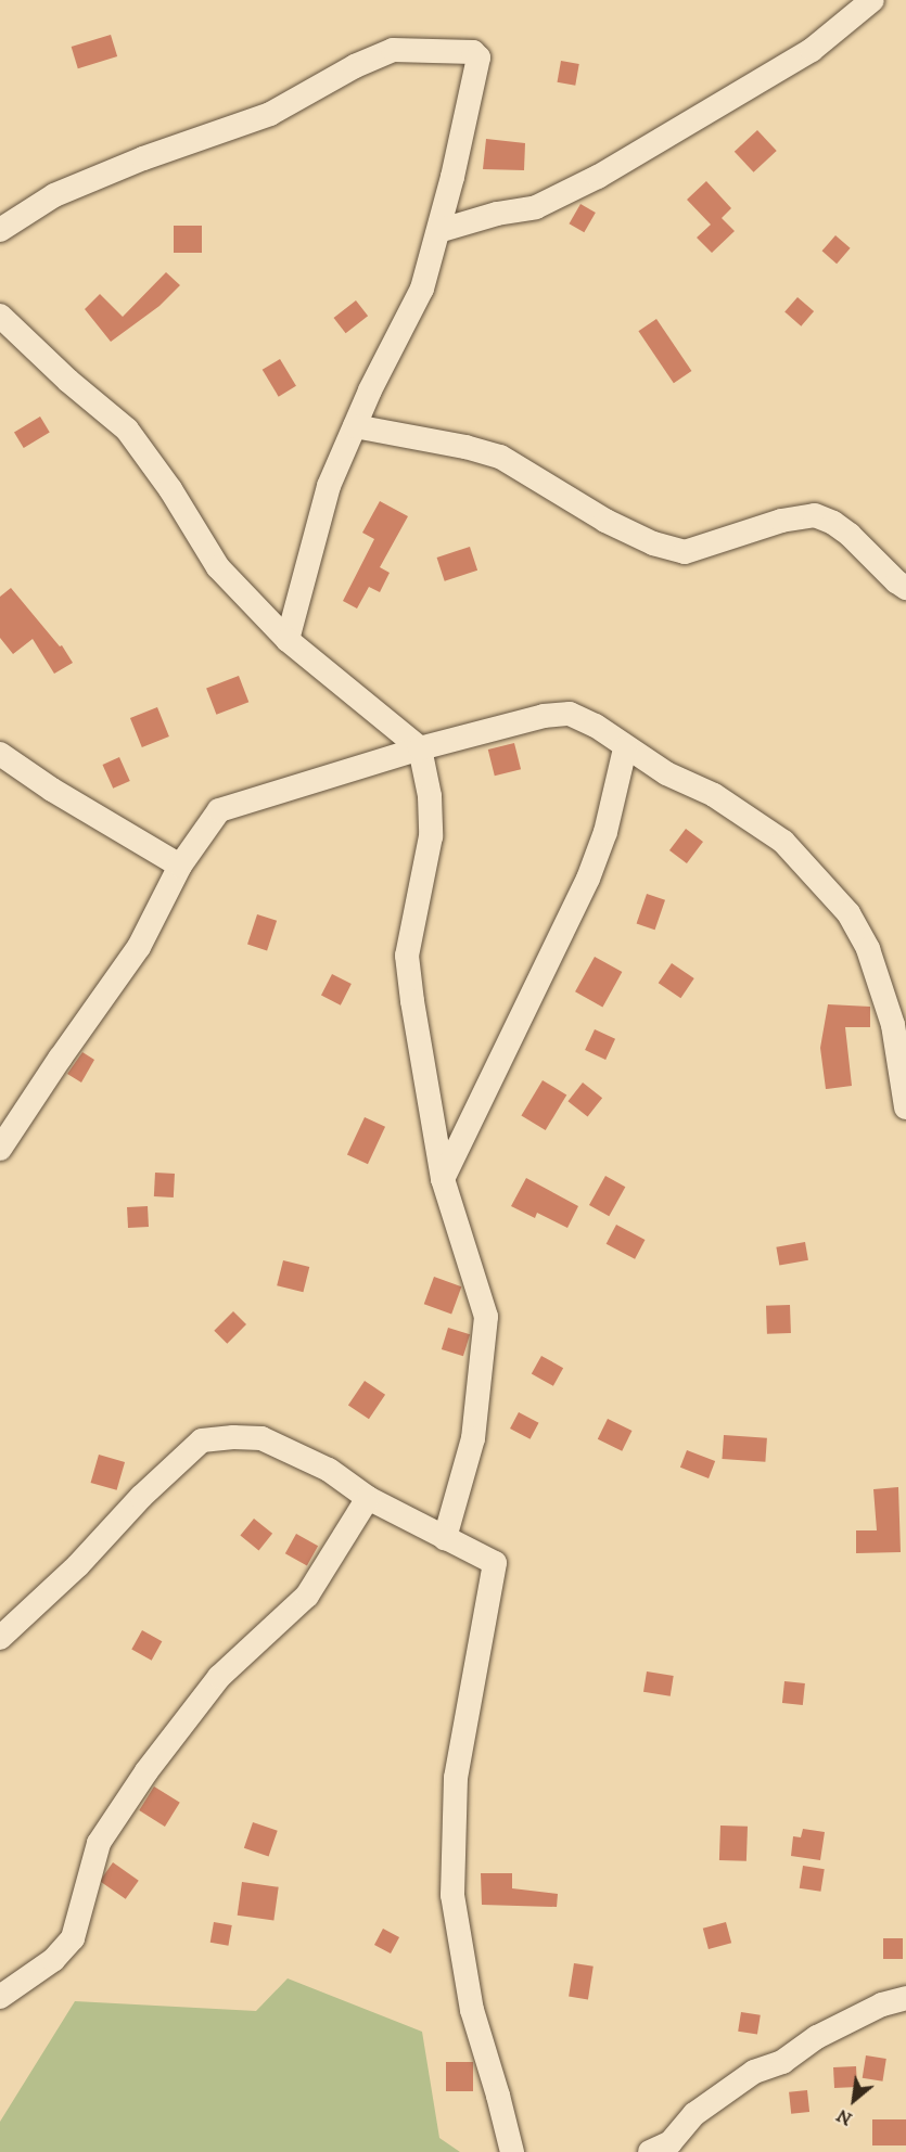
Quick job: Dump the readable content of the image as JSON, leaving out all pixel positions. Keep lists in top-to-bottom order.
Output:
{
  "north": "bottom left"
}
